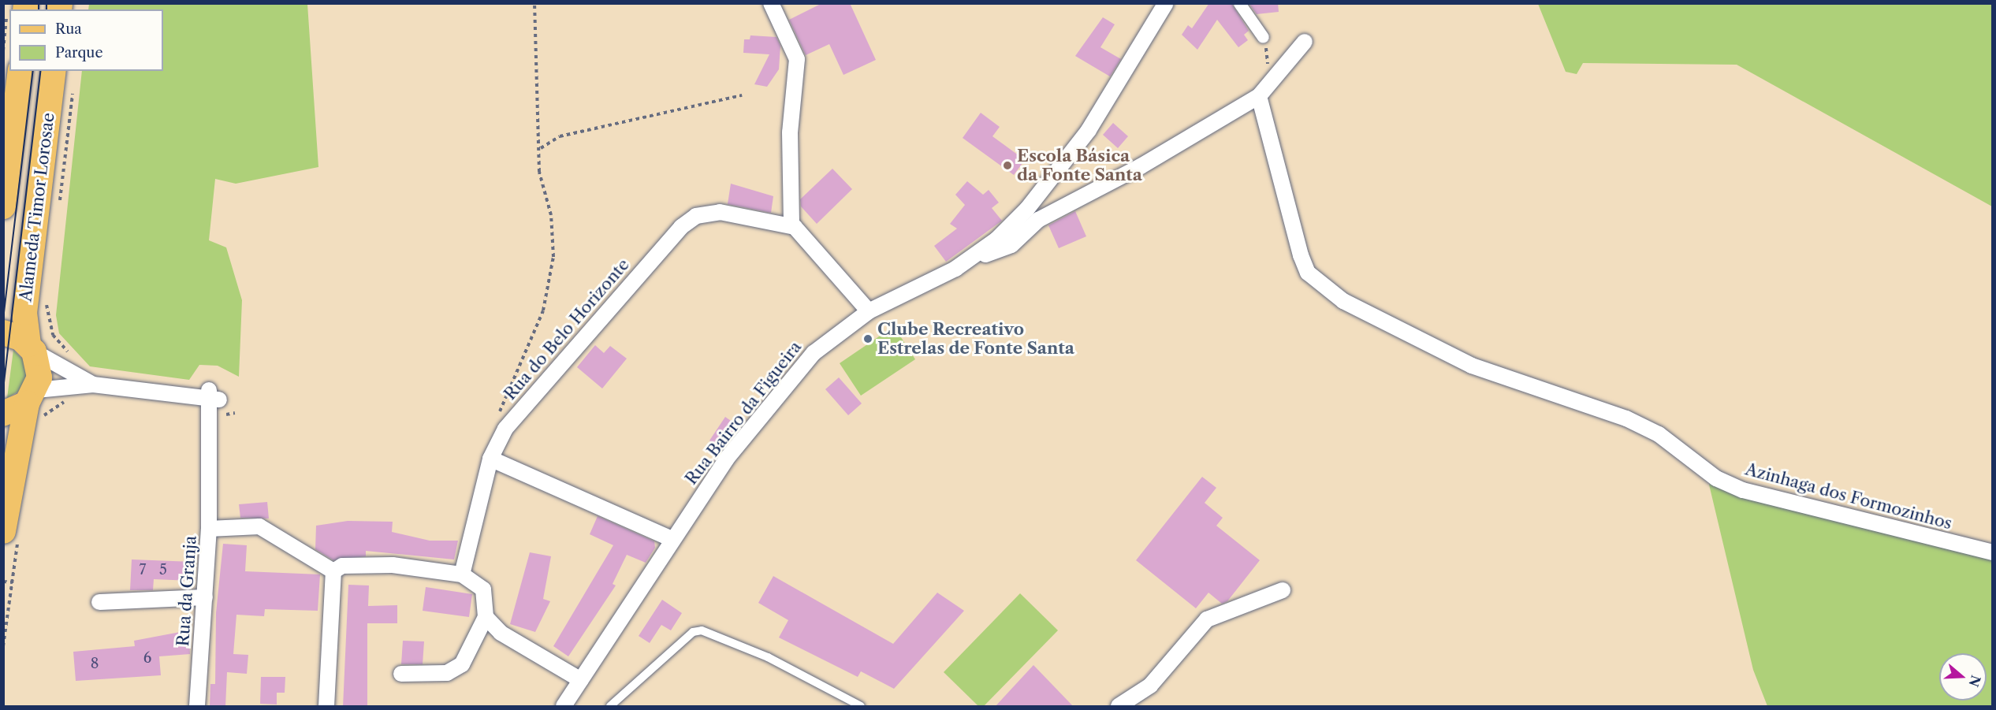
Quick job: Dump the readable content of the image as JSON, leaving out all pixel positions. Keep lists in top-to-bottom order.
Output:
{
  "streets": {
    "main road": ["Alameda Timor Lorosae"],
    "street": [
      "Rua do Belo Horizonte",
      "Rua Bairro da Figueira",
      "Azinhaga dos Formozinhos",
      "Rua da Granja"
    ]
  },
  "places": ["Escola Básica da Fonte Santa", "Clube Recreativo Estrelas de Fonte Santa"],
  "house_numbers": [
    "7",
    "5",
    "6",
    "8"
  ],
  "legend": ["Rua", "Parque"],
  "north": "right"
}
